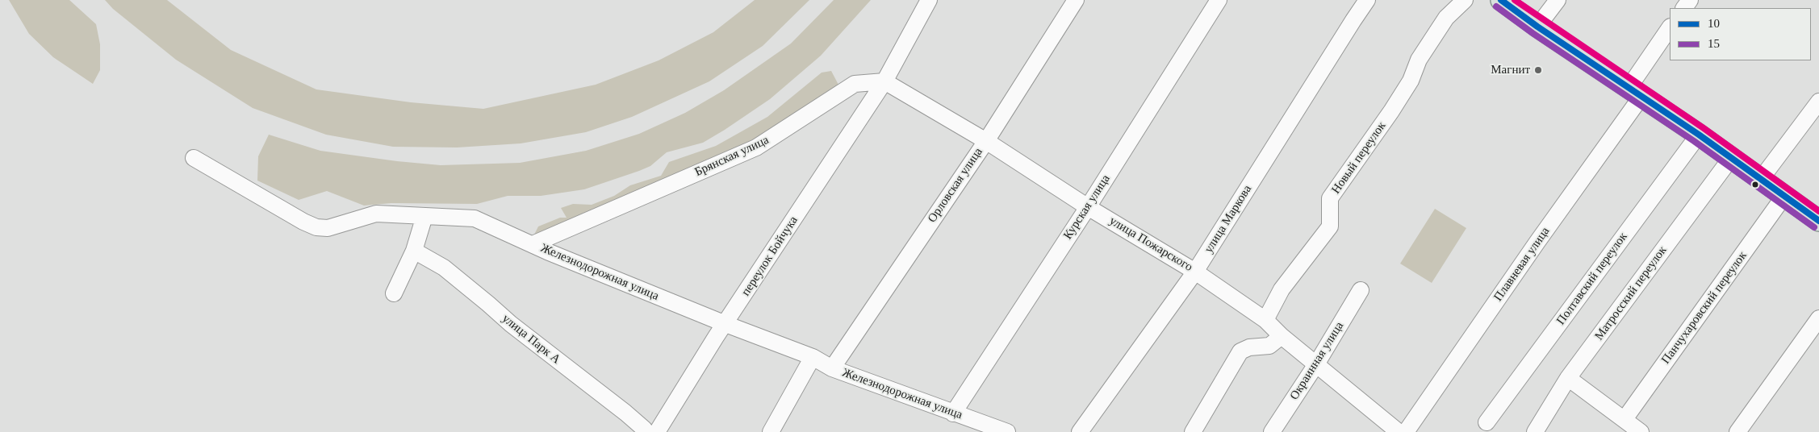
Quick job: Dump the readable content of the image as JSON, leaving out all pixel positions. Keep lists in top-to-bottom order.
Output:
{
  "streets": {
    "street": [
      "Брянская улица",
      "Новый переулок",
      "Орловская улица",
      "Курская улица",
      "улица Маркова",
      "улица Пожарского",
      "переулок Бойчука",
      "Плавневая улица",
      "Железнодорожная улица",
      "Полтавский переулок",
      "Матросский переулок",
      "Панчухаровский переулок",
      "улица Парк А",
      "Окраинная улица"
    ]
  },
  "crossings": [
    ["Брянская улица", "улица Пожарского"],
    ["Брянская улица", "переулок Бойчука"],
    ["Брянская улица", "Железнодорожная улица"],
    ["Новый переулок", "улица Пожарского"],
    ["Орловская улица", "улица Пожарского"],
    ["Орловская улица", "Железнодорожная улица"],
    ["Курская улица", "улица Пожарского"],
    ["Курская улица", "Железнодорожная улица"],
    ["улица Маркова", "улица Пожарского"],
    ["улица Пожарского", "переулок Бойчука"],
    ["улица Пожарского", "Окраинная улица"],
    ["переулок Бойчука", "Железнодорожная улица"]
  ],
  "places": ["Магнит"],
  "lines": ["transit line 10", "transit line 15"],
  "legend": ["10", "15"]
}
